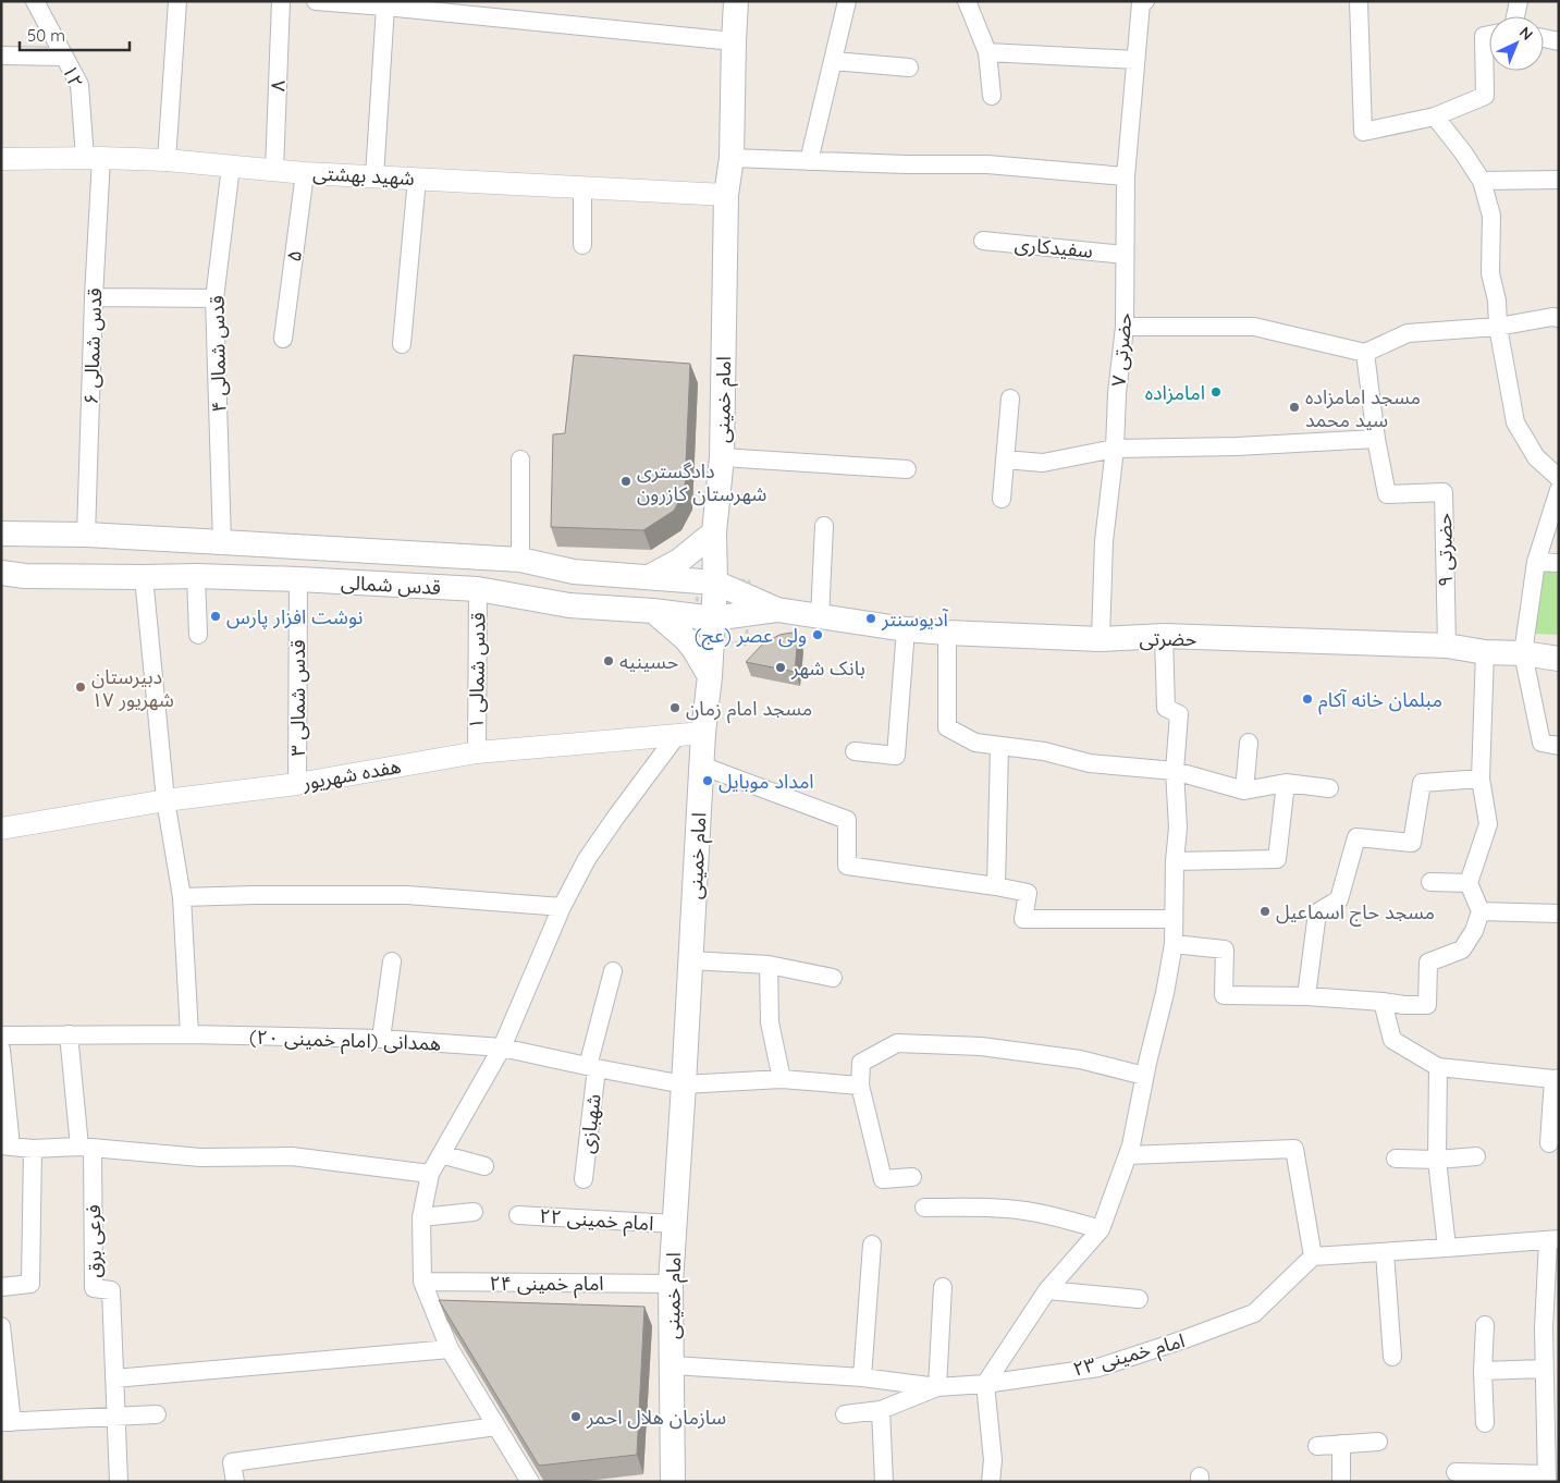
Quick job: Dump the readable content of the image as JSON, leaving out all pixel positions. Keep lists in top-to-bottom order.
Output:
{
  "streets": {
    "main road": ["امام خمینی", "قدس شمالی", "حضرتی"],
    "street": [
      "۱۲",
      "۸",
      "شهید بهشتی",
      "سفیدکاری",
      "۵",
      "قدس شمالی ۶",
      "حضرتی ۷",
      "قدس شمالی ۴",
      "حضرتی ۹",
      "قدس شمالی ۱",
      "۳ قدس شمالی",
      "هفده شهریور",
      "همدانی (امام خمینی ۲۰)",
      "شهبازی",
      "امام خمینی ۲۲",
      "فرعی برق",
      "امام خمینی ۲۴",
      "امام خمینی ۲۳"
    ]
  },
  "crossings": [
    ["۱۲", "شهید بهشتی"],
    ["۱۲", "قدس شمالی ۶"],
    ["۸", "شهید بهشتی"],
    ["شهید بهشتی", "۵"],
    ["شهید بهشتی", "قدس شمالی ۶"],
    ["شهید بهشتی", "قدس شمالی ۴"],
    ["شهید بهشتی", "امام خمینی"],
    ["سفیدکاری", "حضرتی ۷"],
    ["قدس شمالی ۶", "قدس شمالی"],
    ["حضرتی ۷", "حضرتی"],
    ["قدس شمالی ۴", "قدس شمالی"],
    ["امام خمینی", "قدس شمالی"],
    ["امام خمینی", "هفده شهریور"],
    ["امام خمینی", "همدانی (امام خمینی ۲۰)"],
    ["امام خمینی", "امام خمینی ۲۲"],
    ["امام خمینی", "امام خمینی ۲۴"],
    ["امام خمینی", "امام خمینی ۲۳"],
    ["حضرتی ۹", "حضرتی"],
    ["قدس شمالی", "حضرتی"],
    ["قدس شمالی", "قدس شمالی ۱"],
    ["قدس شمالی", "۳ قدس شمالی"],
    ["قدس شمالی ۱", "هفده شهریور"],
    ["۳ قدس شمالی", "هفده شهریور"],
    ["همدانی (امام خمینی ۲۰)", "شهبازی"]
  ],
  "places": [
    "امامزاده",
    "مسجد امامزاده سید محمد",
    "دادگستری شهرستان کازرون",
    "نوشت افزار پارس",
    "آدیوسنتر",
    "ولی عصر (عج)",
    "حسینیه",
    "بانک شهر",
    "دبیرستان ۱۷ شهریور",
    "مبلمان خانه آکام",
    "مسجد امام زمان",
    "امداد موبایل",
    "مسجد حاج اسماعیل",
    "سازمان هلال احمر"
  ],
  "scale_bar": "50 m",
  "north": "top right"
}
